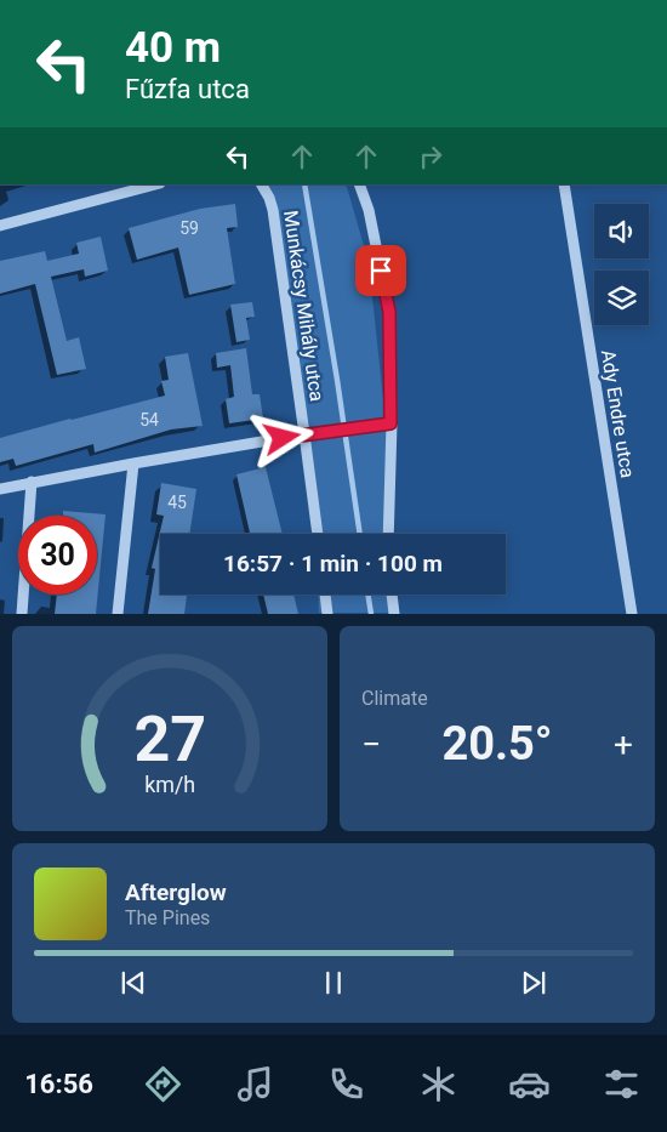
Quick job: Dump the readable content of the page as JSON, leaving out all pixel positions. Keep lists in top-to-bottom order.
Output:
{
  "streets": {
    "street": ["Munkácsy Mihály utca", "Ady Endre utca"]
  },
  "house_numbers": ["59", "54", "45"],
  "page": {
    "turn": ["40 m", "Fűzfa utca"],
    "limit": "30",
    "trip": "16:57 · 1 min · 100 m",
    "tile": "Climate",
    "heat": ["−", "20.5°", "+"],
    "song": ["Afterglow", "The Pines"],
    "tabs": "16:56",
    "gauge": ["27", "km/h"]
  }
}
